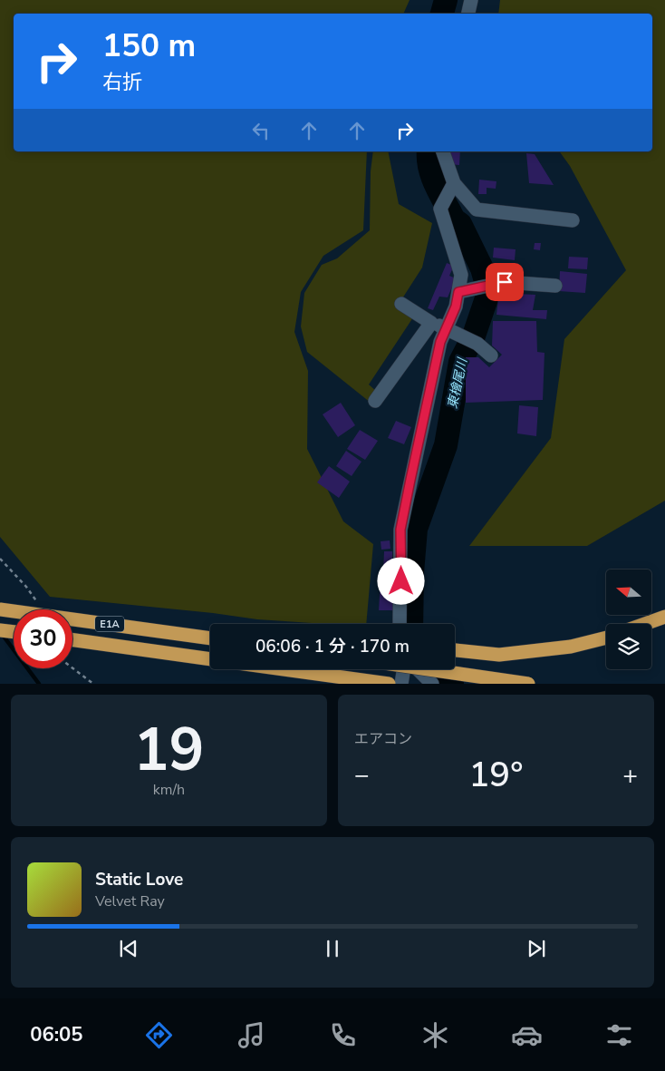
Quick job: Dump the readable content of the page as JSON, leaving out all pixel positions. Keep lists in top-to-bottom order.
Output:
{
  "streets": {
    "highway": ["E1A"]
  },
  "water": ["東檜尾川"],
  "north": "left",
  "page": {
    "turn": ["150 m", "右折"],
    "limit": "30",
    "trip": "06:06 · 1 分 · 170 m",
    "tile": [
      ["19", "km/h"],
      "エアコン"
    ],
    "heat": ["−", "19°", "+"],
    "song": ["Static Love", "Velvet Ray"],
    "tabs": "06:05"
  }
}
